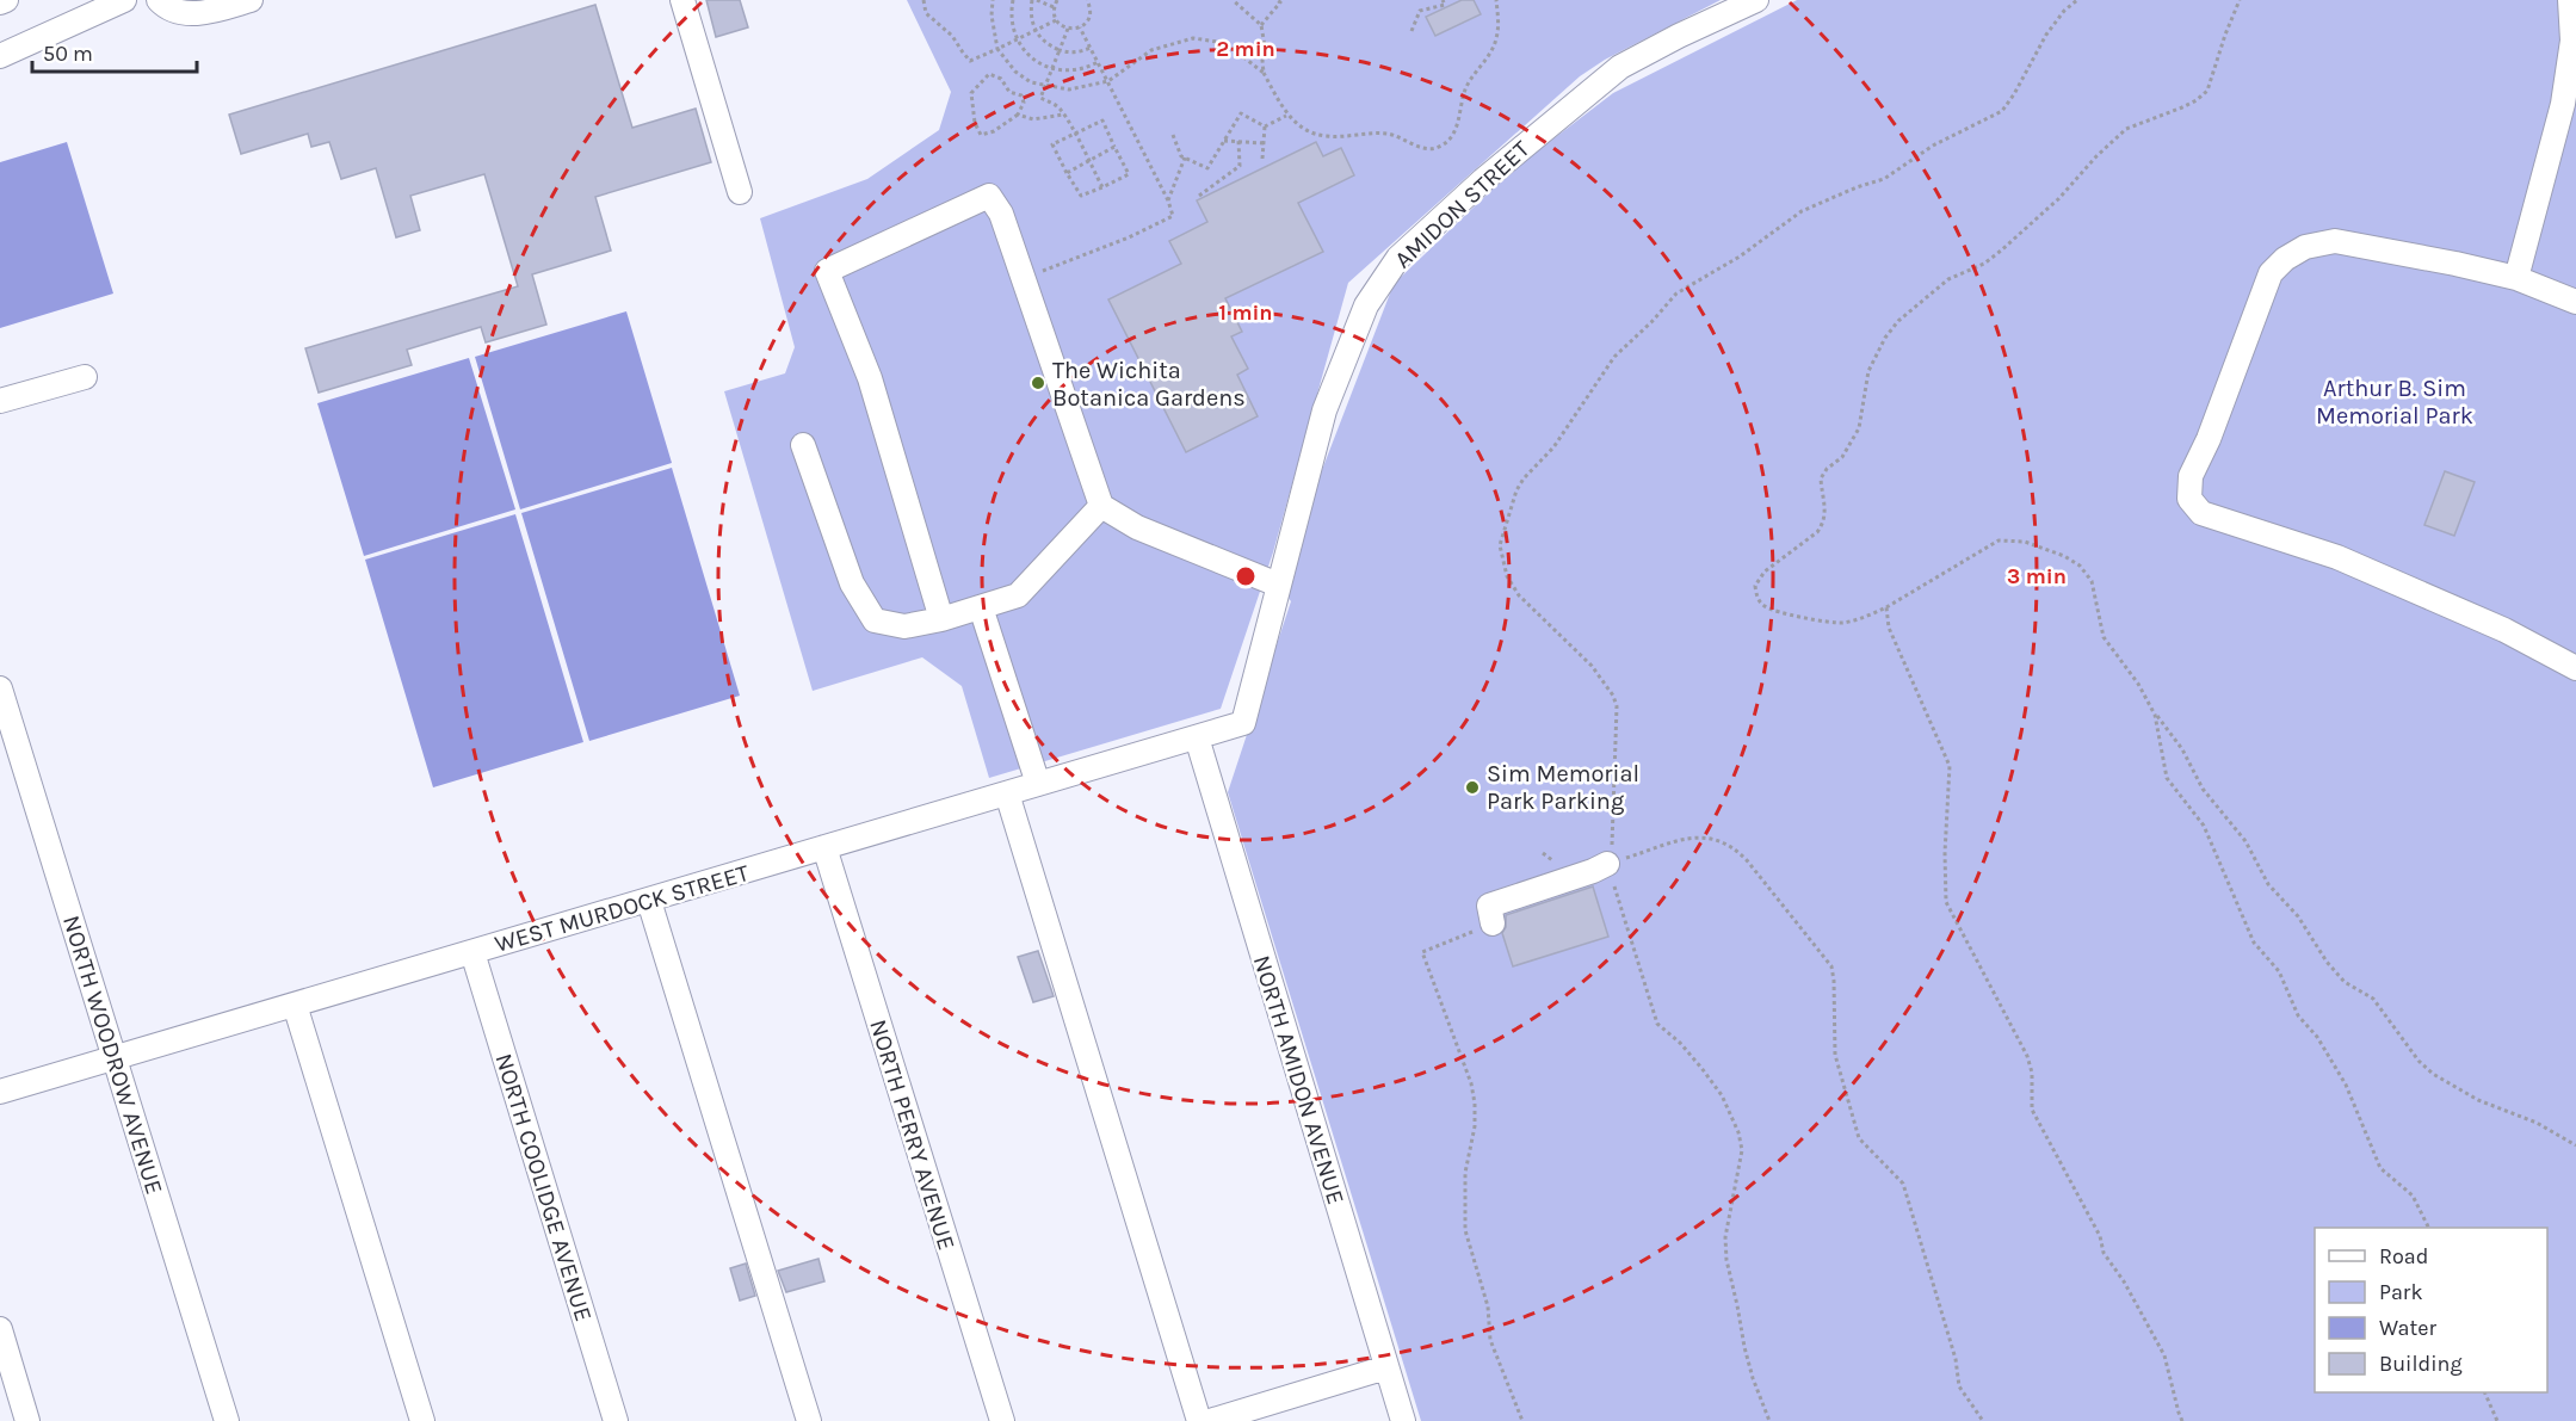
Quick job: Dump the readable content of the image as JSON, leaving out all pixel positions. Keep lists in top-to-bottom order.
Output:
{
  "streets": {
    "street": [
      "AMIDON STREET",
      "WEST MURDOCK STREET",
      "NORTH WOODROW AVENUE",
      "NORTH AMIDON AVENUE",
      "NORTH PERRY AVENUE",
      "NORTH COOLIDGE AVENUE"
    ]
  },
  "crossings": [
    ["AMIDON STREET", "WEST MURDOCK STREET"],
    ["WEST MURDOCK STREET", "NORTH WOODROW AVENUE"],
    ["WEST MURDOCK STREET", "NORTH AMIDON AVENUE"],
    ["WEST MURDOCK STREET", "NORTH PERRY AVENUE"],
    ["WEST MURDOCK STREET", "NORTH COOLIDGE AVENUE"]
  ],
  "parks": ["Arthur B. Sim Memorial Park"],
  "places": ["The Wichita Botanica Gardens", "Sim Memorial Park Parking"],
  "legend": [
    "Road",
    "Park",
    "Water",
    "Building"
  ],
  "scale_bar": "50 m",
  "rings": ["2 min", "1 min", "3 min"]
}
